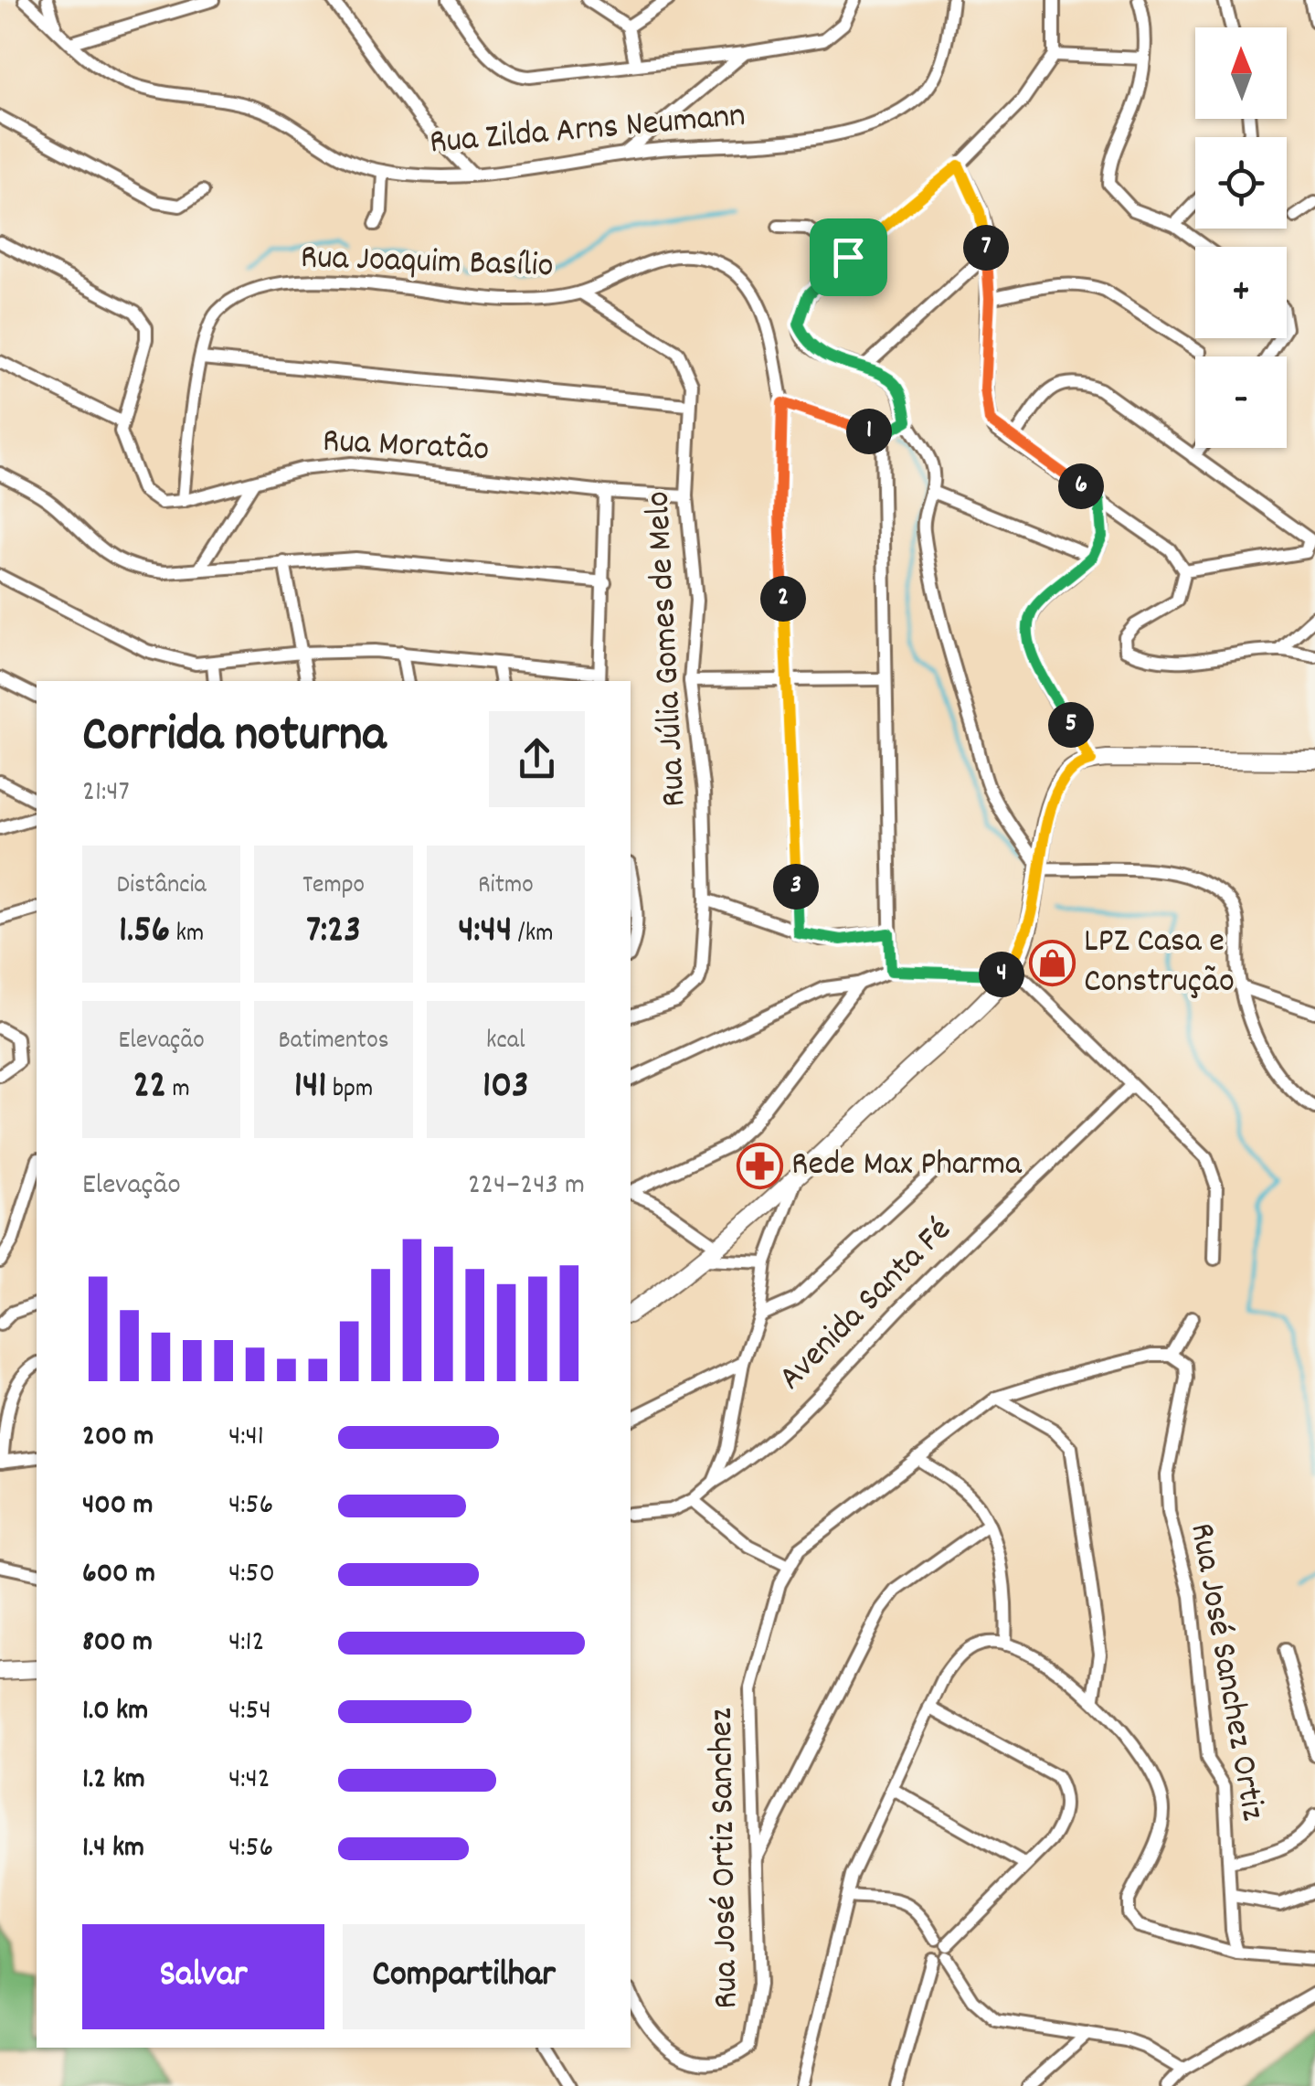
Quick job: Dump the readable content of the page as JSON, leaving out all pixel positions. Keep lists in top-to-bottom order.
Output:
{
  "streets": {
    "street": [
      "Rua Zilda Arns Neumann",
      "Rua Joaquim Basílio",
      "Rua Moratão",
      "Rua Júlia Gomes de Melo",
      "Avenida Santa Fé",
      "Rua José Sanchez Ortiz",
      "Rua José Ortiz Sanchez"
    ]
  },
  "crossings": [
    ["Rua Joaquim Basílio", "Rua Moratão"],
    ["Rua Joaquim Basílio", "Rua Júlia Gomes de Melo"],
    ["Rua Moratão", "Rua Júlia Gomes de Melo"],
    ["Rua José Sanchez Ortiz", "Rua José Ortiz Sanchez"]
  ],
  "places": {
    "shop": ["LPZ Casa e Construção"],
    "pharmacy": ["Rede Max Pharma"]
  },
  "north": "top",
  "page": {
    "map_buttons": ["+", "−"],
    "pins": [
      "7",
      "1",
      "6",
      "2",
      "5",
      "3",
      "4"
    ],
    "heading": ["Corrida noturna", "21:47"],
    "stats": [
      ["Distância", "1.56 km"],
      ["Tempo", "7:23"],
      ["Ritmo", "4:44 /km"],
      ["Elevação", "22 m"],
      ["Batimentos", "141 bpm"],
      ["kcal", "103"]
    ],
    "chart": ["Elevação", "224–243 m"],
    "list": [
      {
        "name": "200 m",
        "note": "4:41"
      },
      {
        "name": "400 m",
        "note": "4:56"
      },
      {
        "name": "600 m",
        "note": "4:50"
      },
      {
        "name": "800 m",
        "note": "4:12"
      },
      {
        "name": "1.0 km",
        "note": "4:54"
      },
      {
        "name": "1.2 km",
        "note": "4:42"
      },
      {
        "name": "1.4 km",
        "note": "4:56"
      }
    ],
    "buttons": ["Salvar", "Compartilhar"]
  }
}
